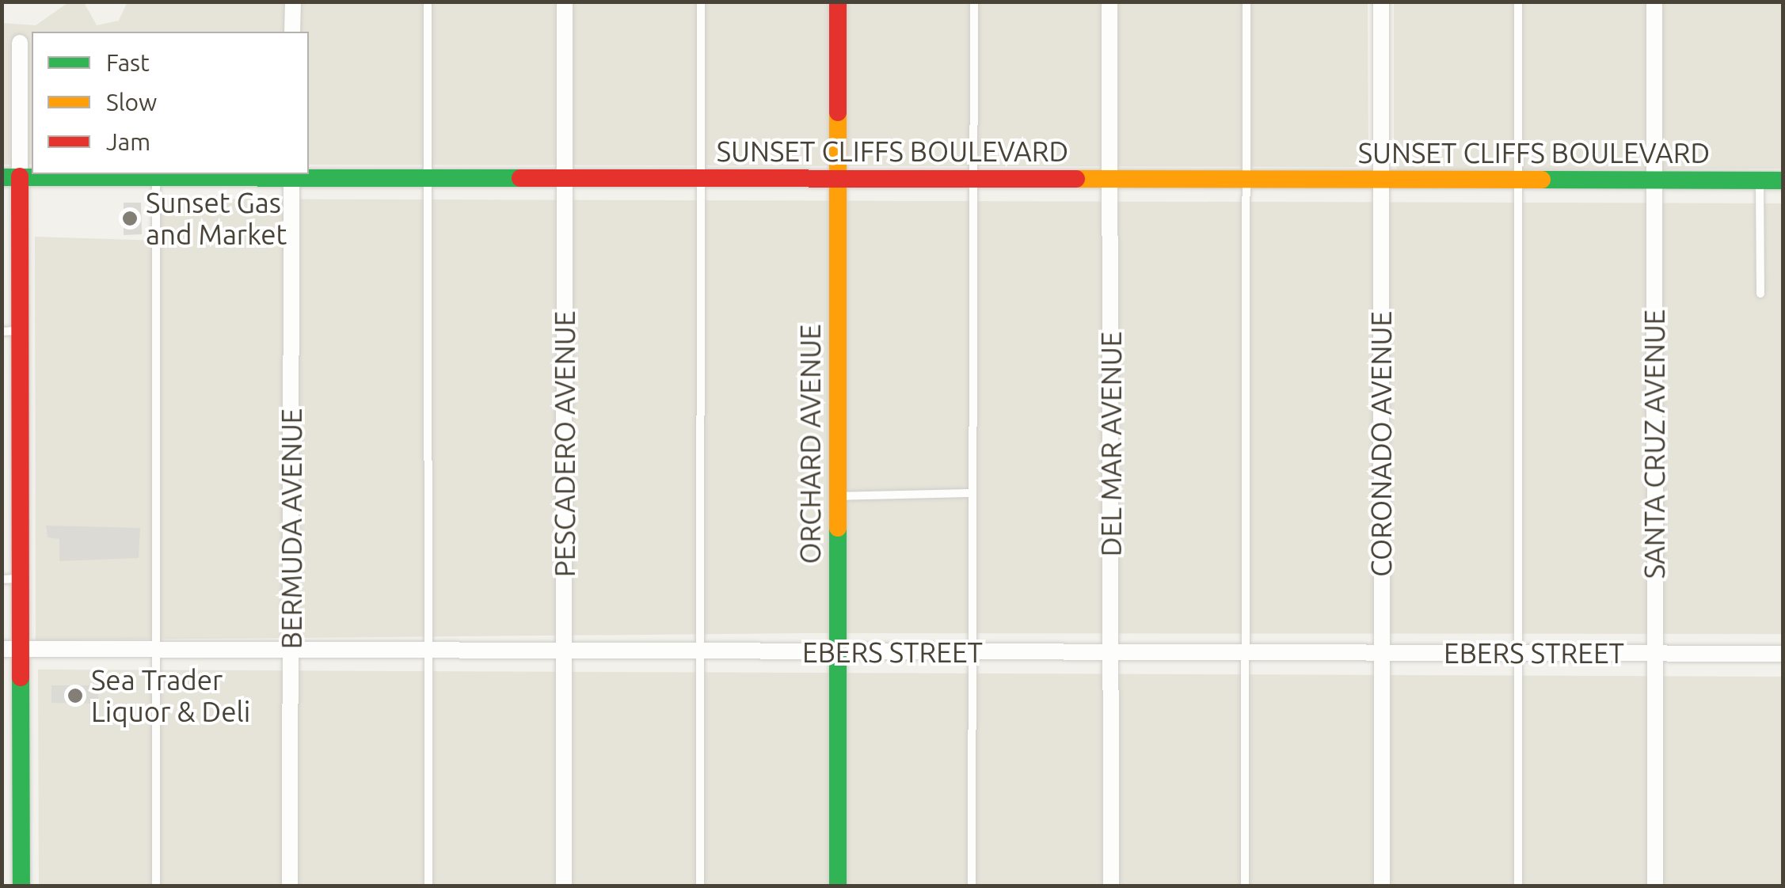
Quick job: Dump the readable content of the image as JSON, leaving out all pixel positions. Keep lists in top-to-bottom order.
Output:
{
  "streets": {
    "main road": ["SUNSET CLIFFS BOULEVARD", "ORCHARD AVENUE"],
    "street": [
      "PESCADERO AVENUE",
      "DEL MAR AVENUE",
      "CORONADO AVENUE",
      "SANTA CRUZ AVENUE",
      "BERMUDA AVENUE",
      "EBERS STREET"
    ]
  },
  "crossings": [
    ["SUNSET CLIFFS BOULEVARD", "PESCADERO AVENUE"],
    ["SUNSET CLIFFS BOULEVARD", "ORCHARD AVENUE"],
    ["SUNSET CLIFFS BOULEVARD", "DEL MAR AVENUE"],
    ["SUNSET CLIFFS BOULEVARD", "CORONADO AVENUE"],
    ["SUNSET CLIFFS BOULEVARD", "SANTA CRUZ AVENUE"],
    ["SUNSET CLIFFS BOULEVARD", "BERMUDA AVENUE"],
    ["PESCADERO AVENUE", "EBERS STREET"],
    ["ORCHARD AVENUE", "EBERS STREET"],
    ["DEL MAR AVENUE", "EBERS STREET"],
    ["CORONADO AVENUE", "EBERS STREET"],
    ["SANTA CRUZ AVENUE", "EBERS STREET"],
    ["BERMUDA AVENUE", "EBERS STREET"]
  ],
  "places": ["Sunset Gas and Market", "Sea Trader Liquor & Deli"],
  "legend": ["Fast", "Slow", "Jam"]
}
